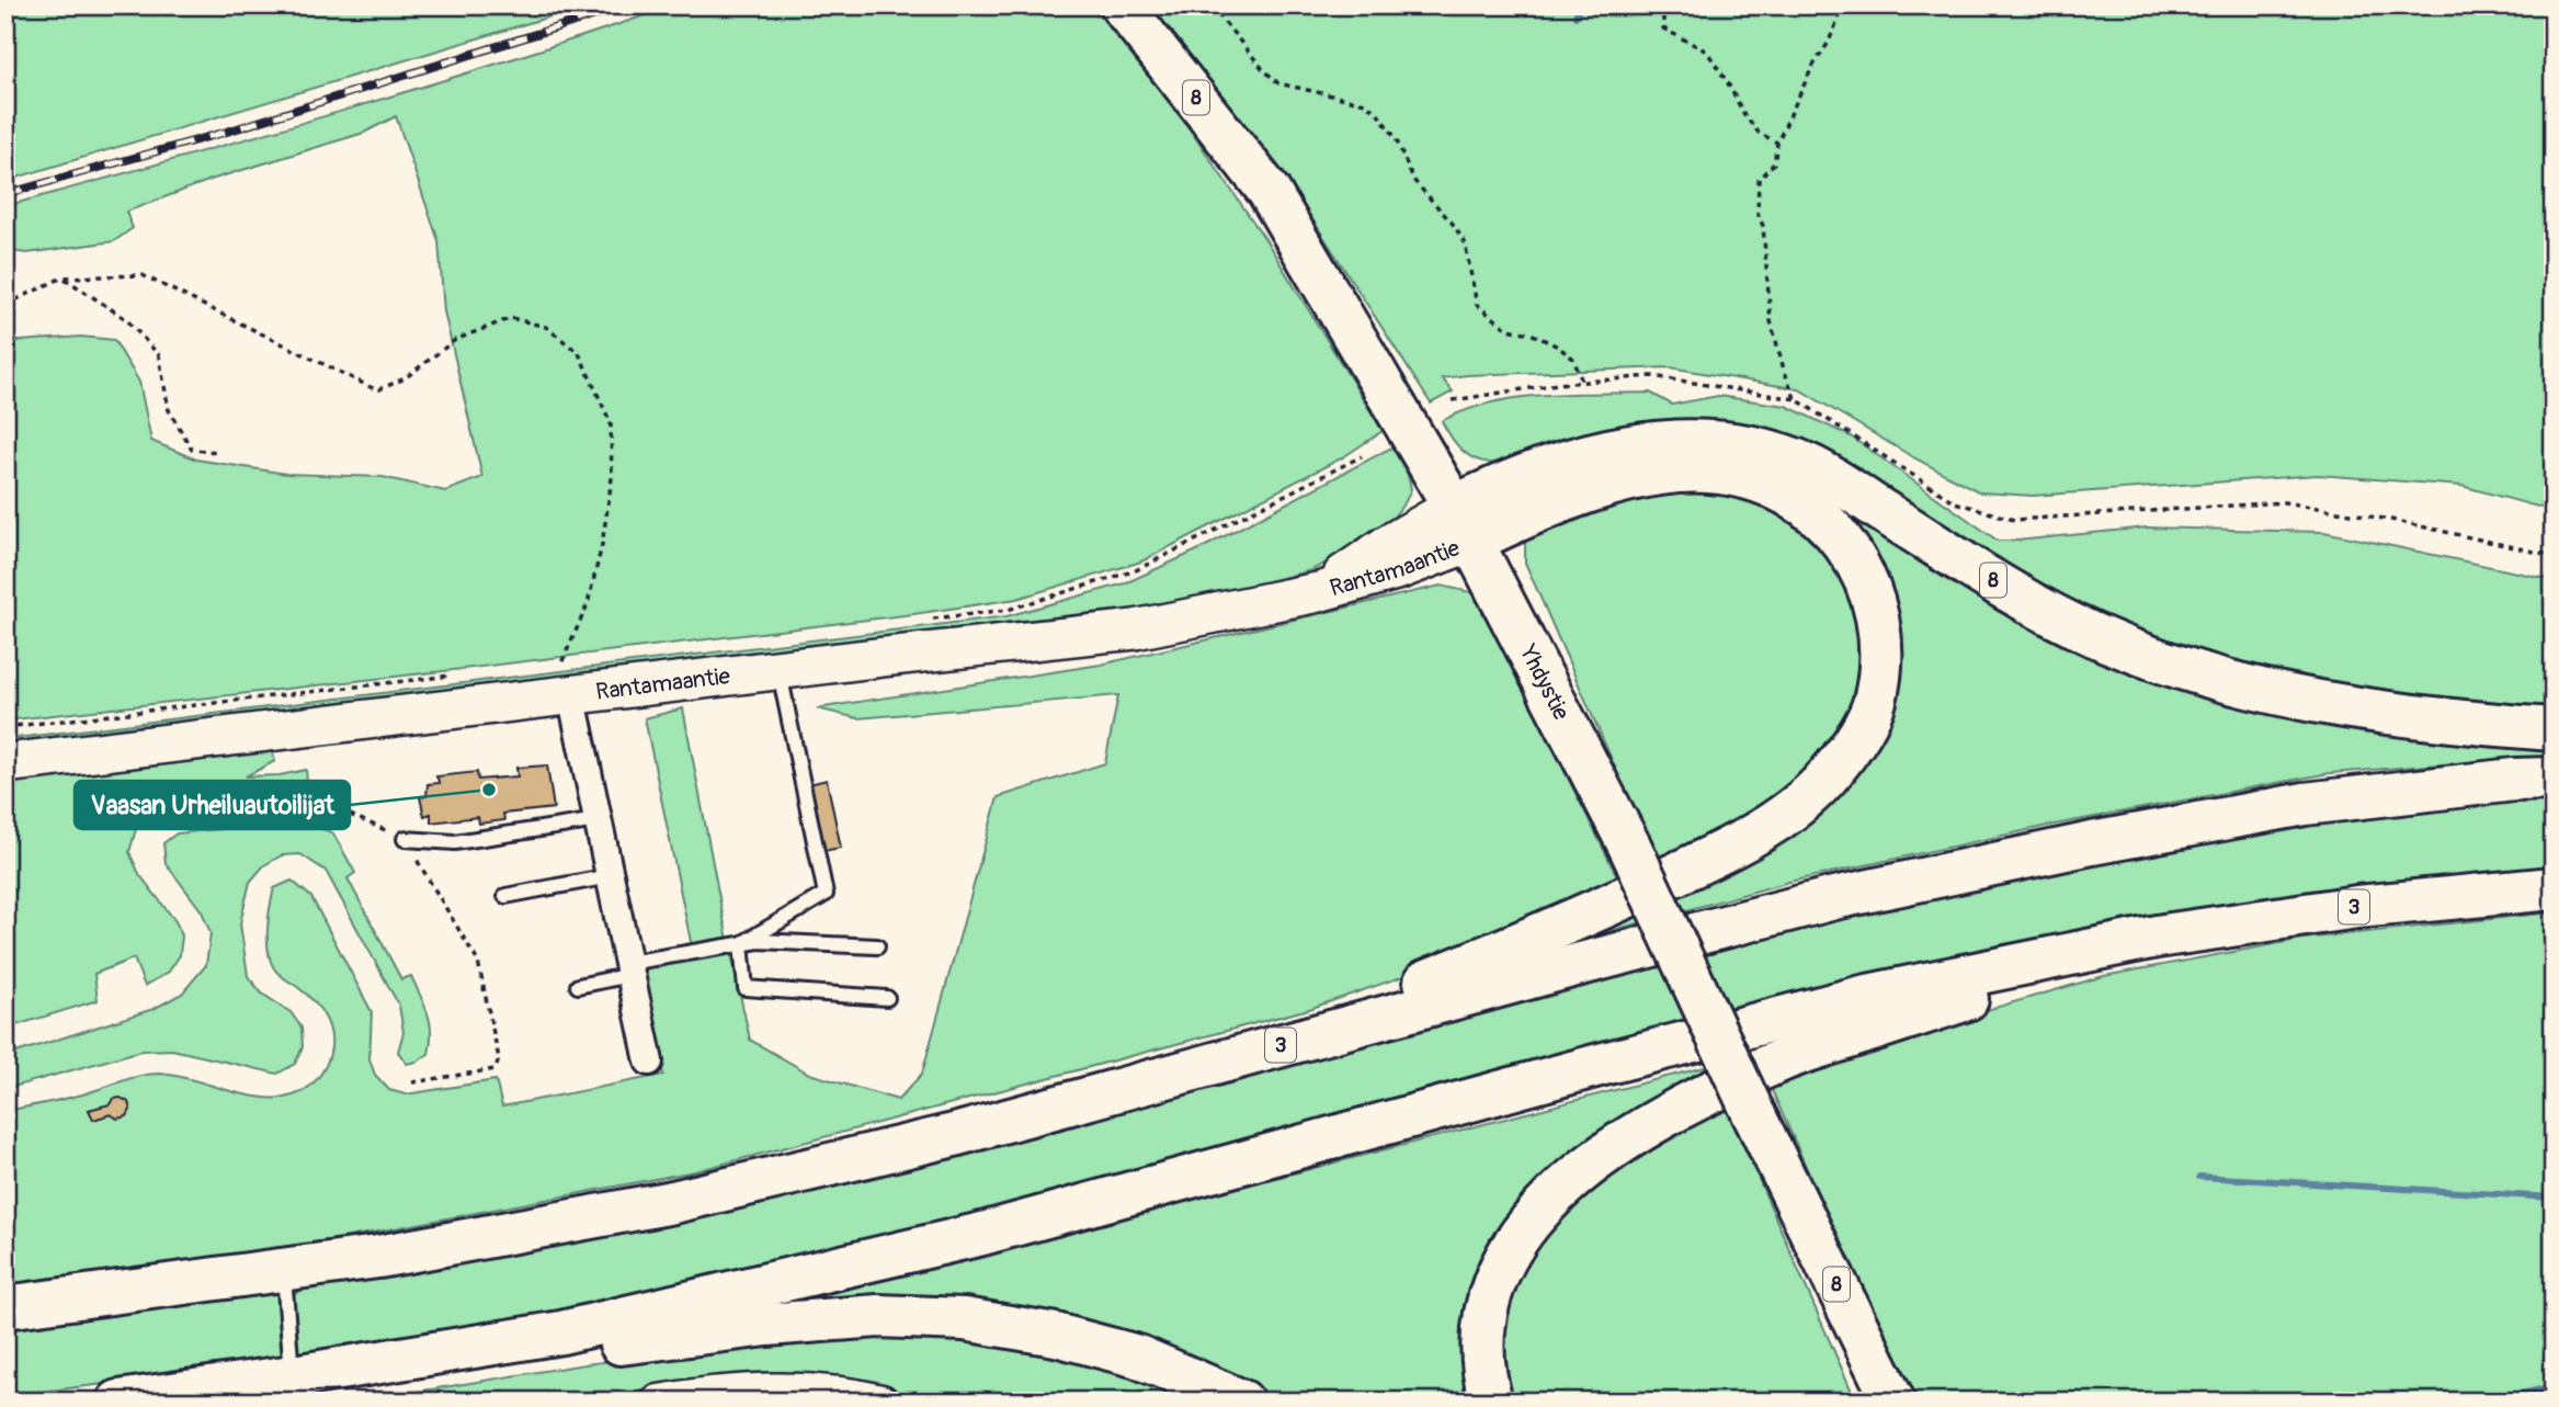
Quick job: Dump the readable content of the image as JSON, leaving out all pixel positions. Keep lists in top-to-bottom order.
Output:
{
  "streets": {
    "highway": ["8", "Yhdystie", "3"],
    "main road": ["Rantamaantie"]
  },
  "crossings": [
    ["8", "Rantamaantie"],
    ["8", "Yhdystie"],
    ["Rantamaantie", "Yhdystie"]
  ],
  "places": ["Vaasan Urheiluautoilijat"]
}
